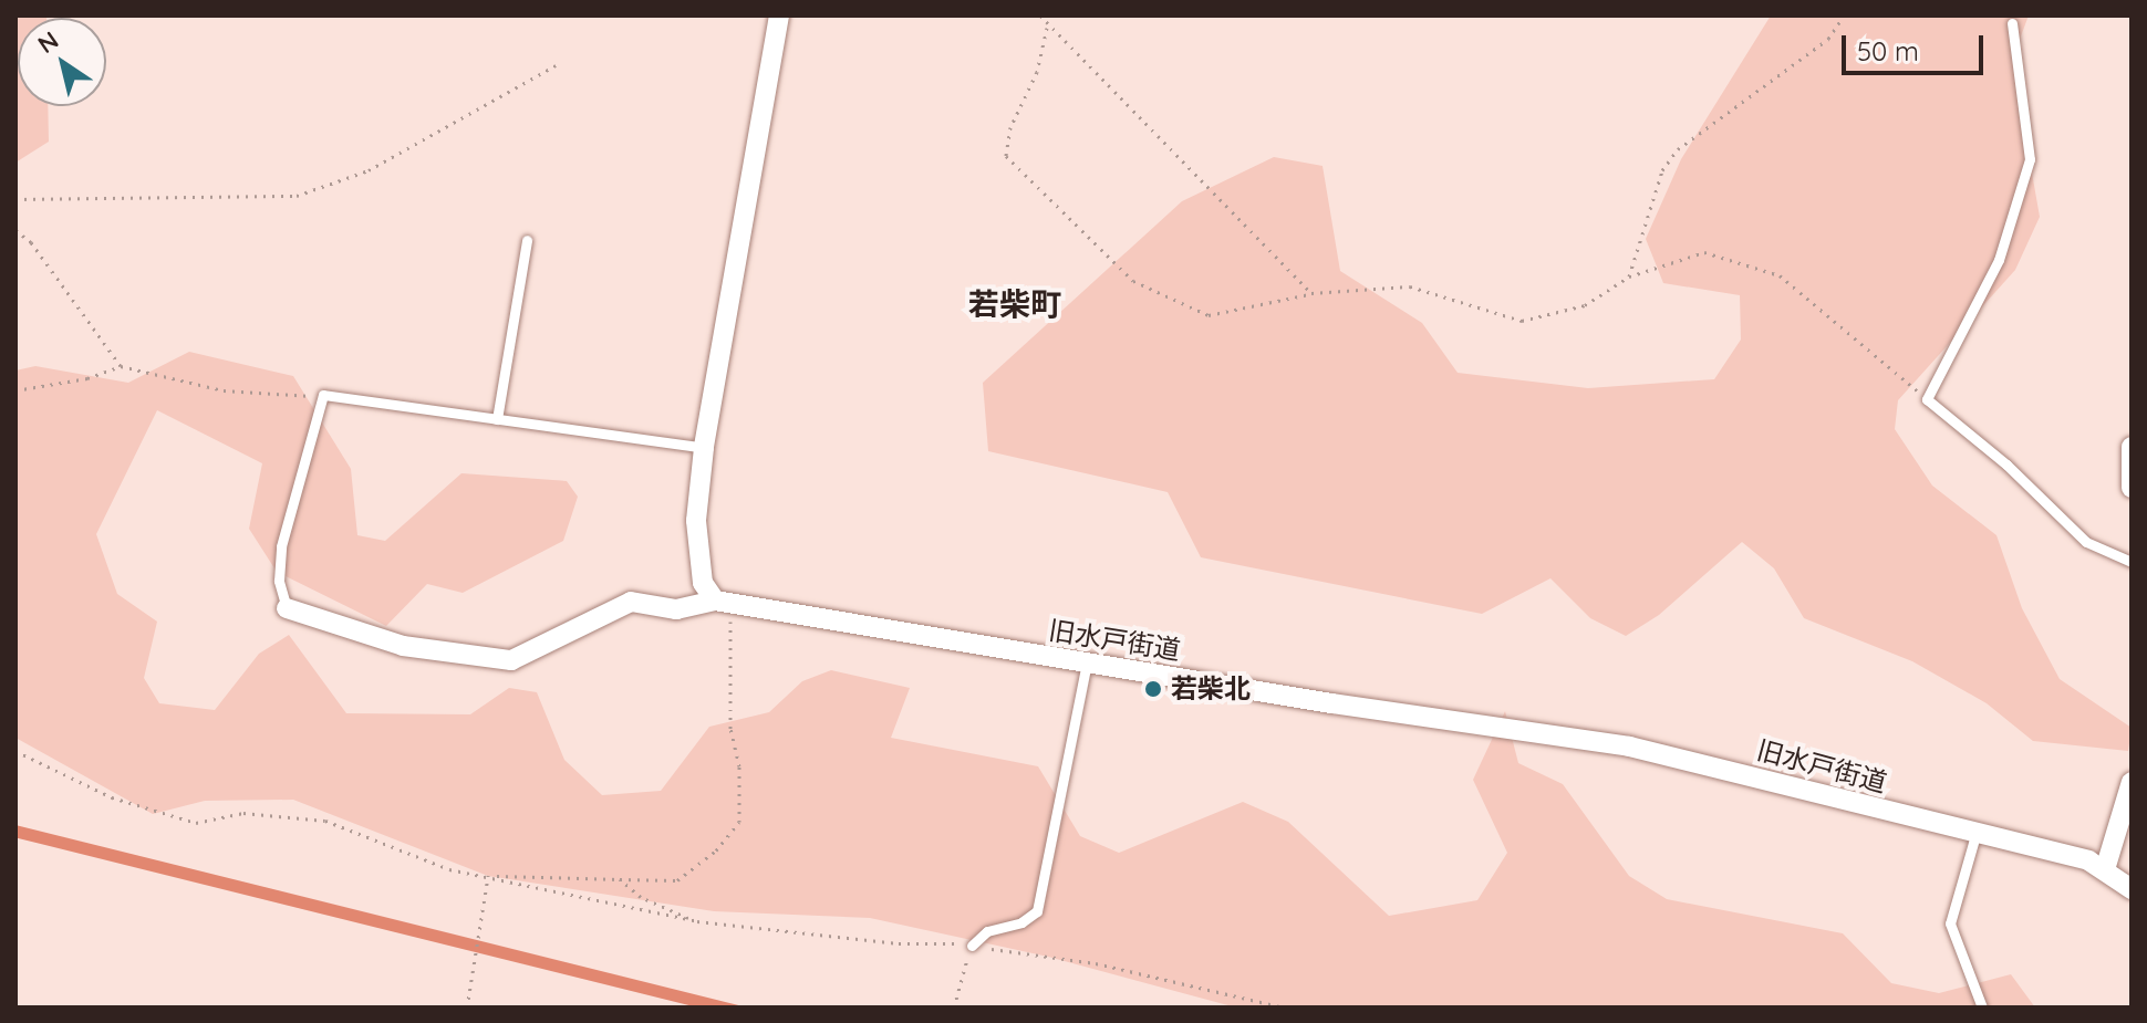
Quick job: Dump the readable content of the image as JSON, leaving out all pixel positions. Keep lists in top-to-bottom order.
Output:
{
  "streets": {
    "street": ["旧水戸街道"]
  },
  "districts": ["若柴町"],
  "places": ["若柴北"],
  "scale_bar": "50 m",
  "north": "top left"
}
